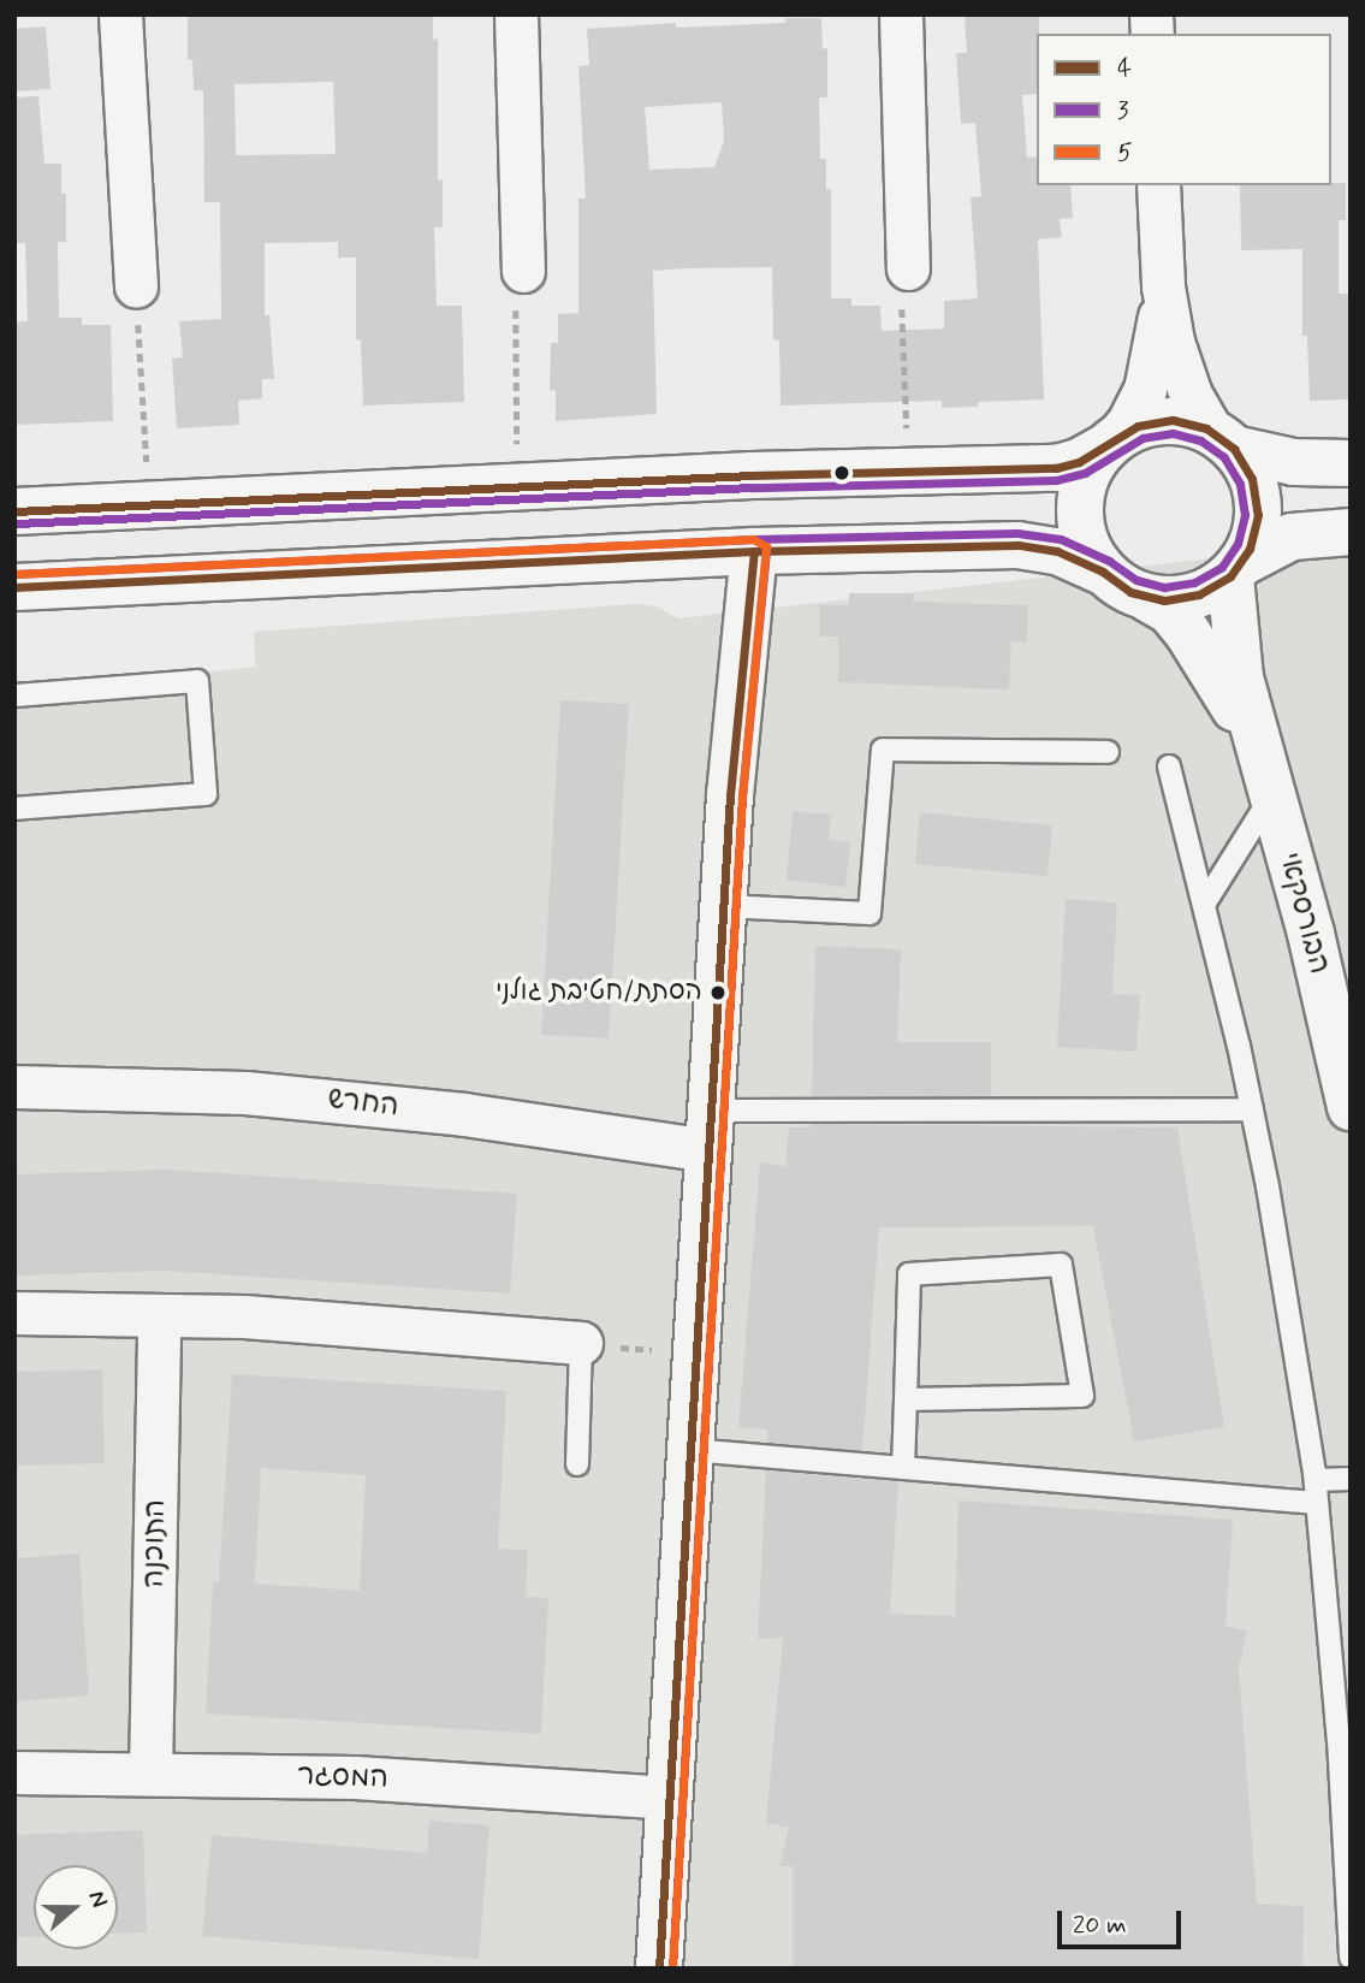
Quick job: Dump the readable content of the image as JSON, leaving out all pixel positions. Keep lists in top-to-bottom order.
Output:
{
  "streets": {
    "street": [
      "הבורסקאי",
      "החרש",
      "התוכנה",
      "המסגר"
    ]
  },
  "crossings": [
    ["התוכנה", "המסגר"]
  ],
  "places": ["הסתת/חטיבת גולני"],
  "lines": ["transit line 4", "transit line 3", "transit line 5"],
  "legend": ["4", "3", "5"],
  "scale_bar": "20 m",
  "north": "right"
}
